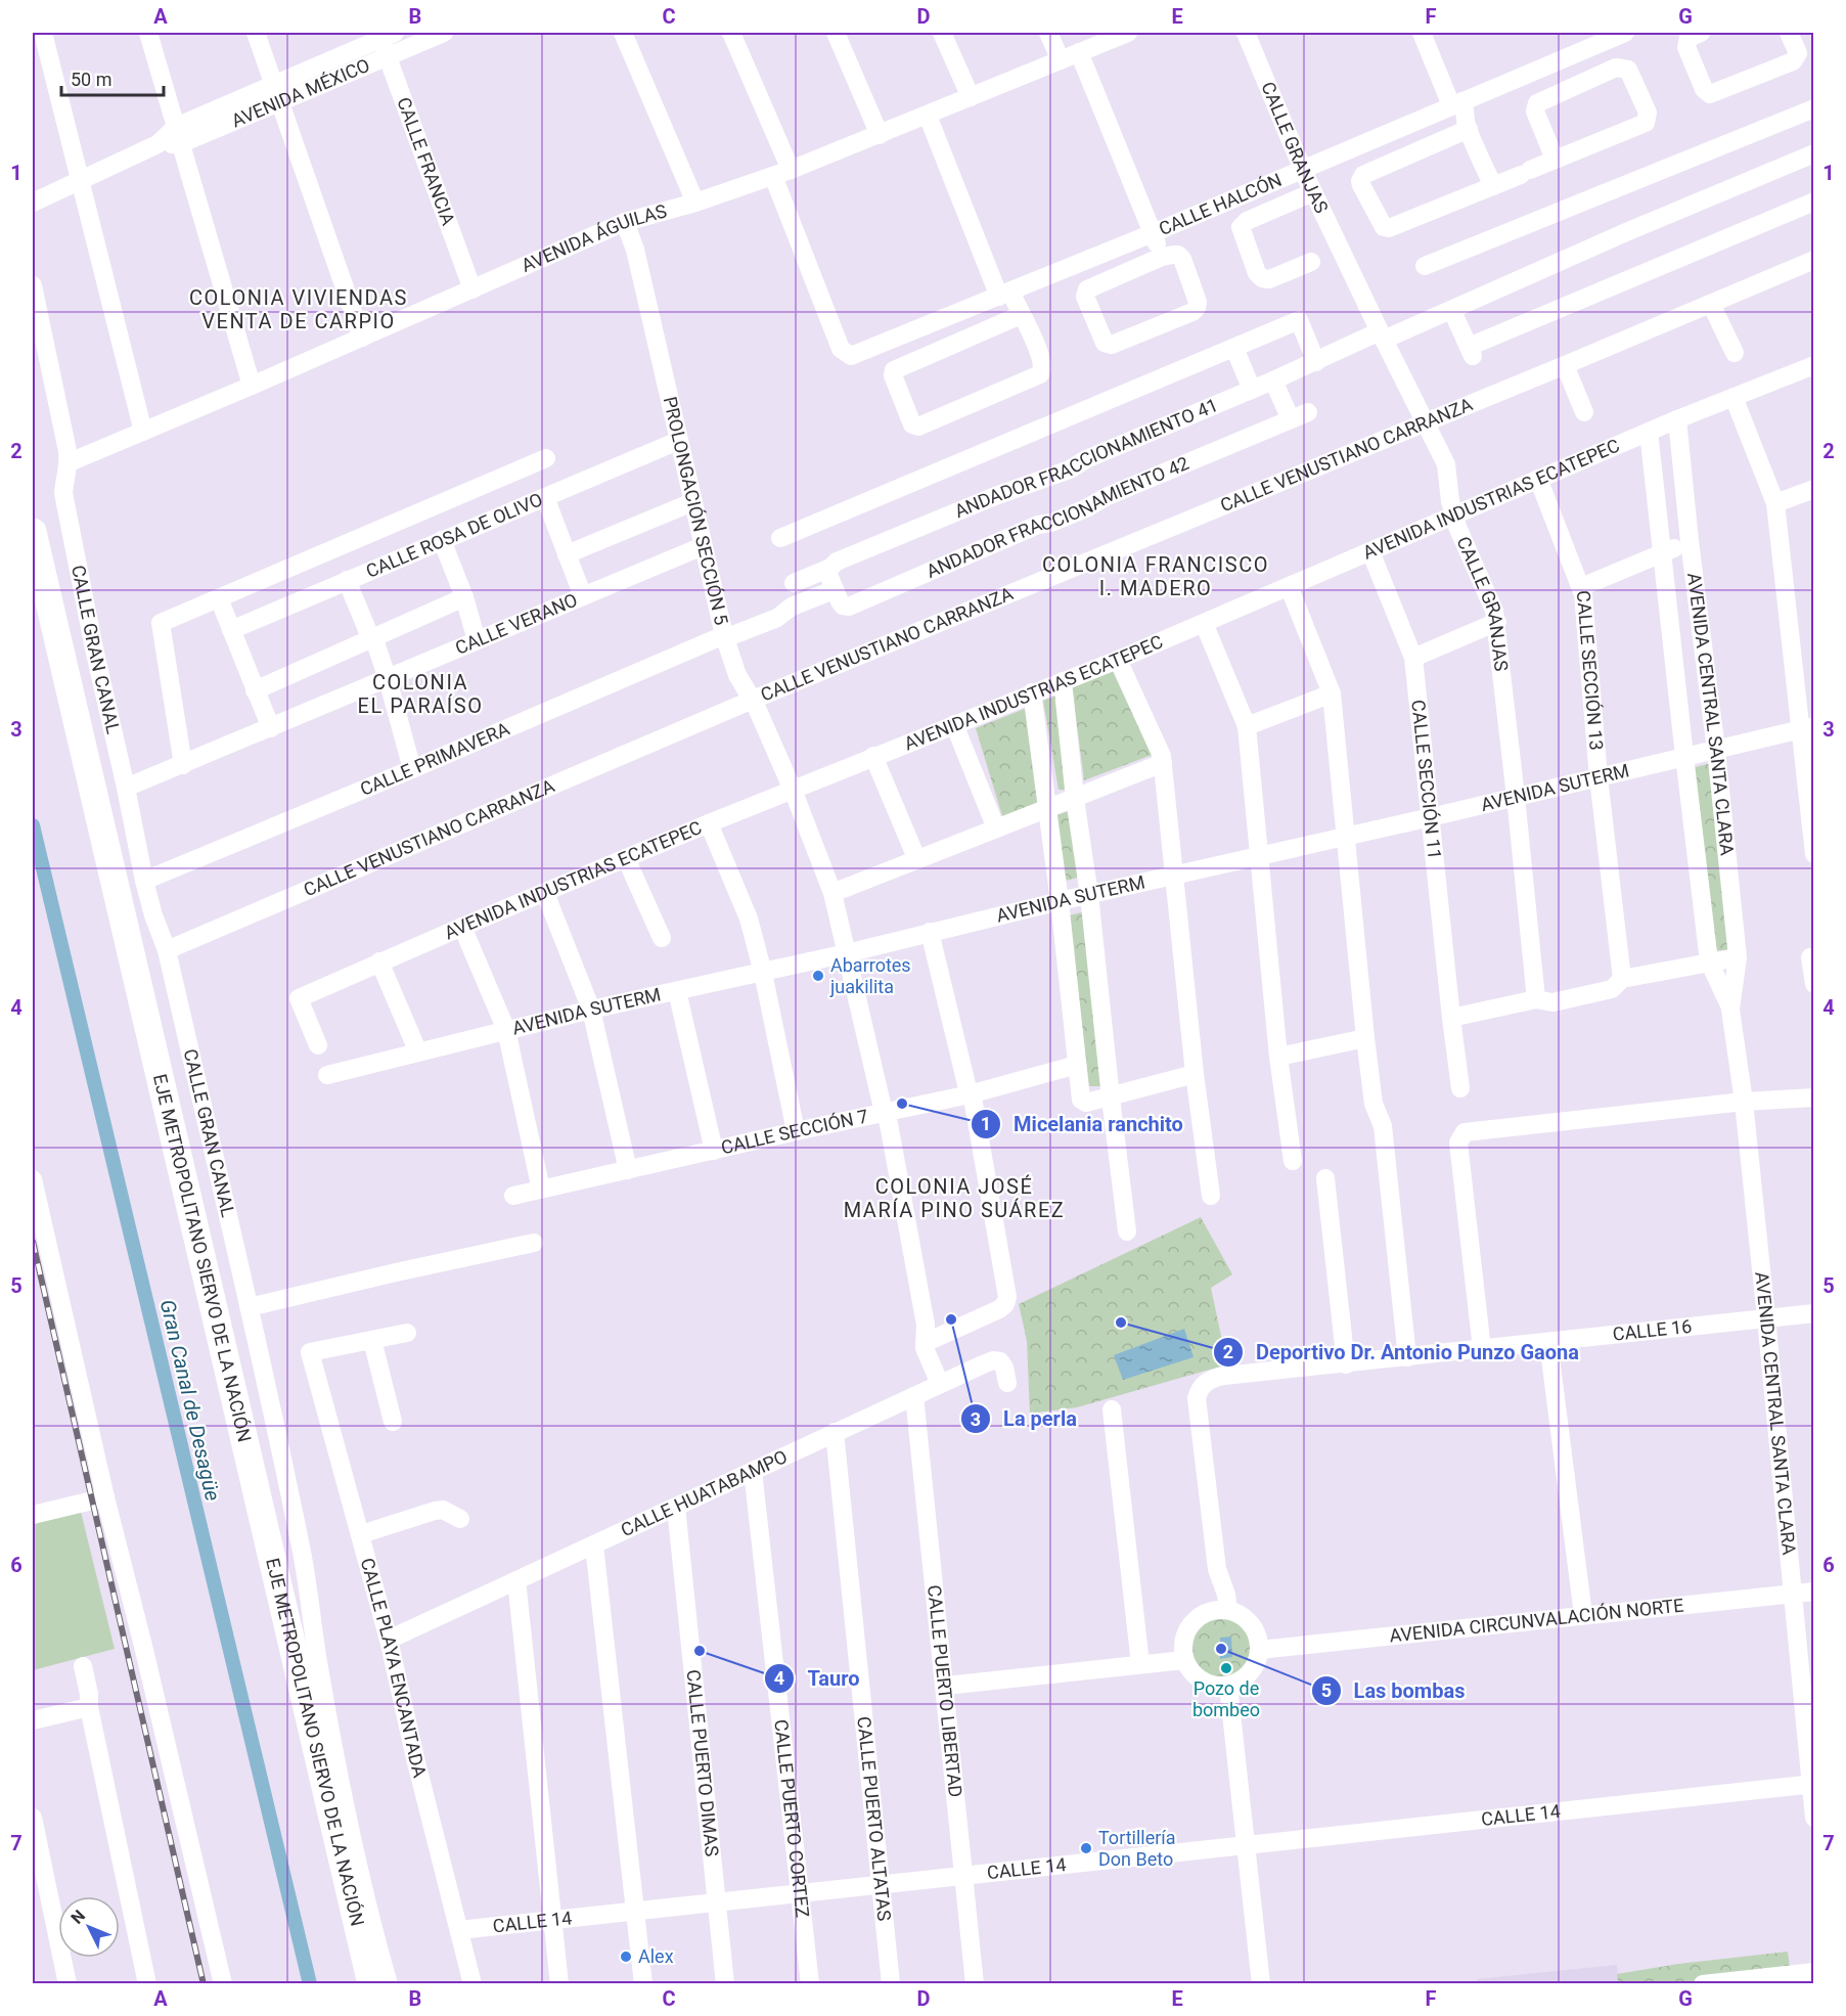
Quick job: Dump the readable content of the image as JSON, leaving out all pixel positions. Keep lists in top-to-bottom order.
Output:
{
  "streets": {
    "highway": ["EJE METROPOLITANO SIERVO DE LA NACIÓN"],
    "street": [
      "AVENIDA MÉXICO",
      "CALLE GRANJAS",
      "CALLE FRANCIA",
      "CALLE HALCÓN",
      "AVENIDA ÁGUILAS",
      "CALLE VENUSTIANO CARRANZA",
      "ANDADOR FRACCIONAMIENTO 41",
      "AVENIDA INDUSTRIAS ECATEPEC",
      "PROLONGACIÓN SECCIÓN 5",
      "ANDADOR FRACCIONAMIENTO 42",
      "CALLE ROSA DE OLIVO",
      "CALLE VERANO",
      "CALLE GRAN CANAL",
      "CALLE SECCIÓN 13",
      "AVENIDA CENTRAL SANTA CLARA",
      "CALLE PRIMAVERA",
      "CALLE SECCIÓN 11",
      "AVENIDA SUTERM",
      "CALLE SECCIÓN 7",
      "CALLE 16",
      "CALLE HUATABAMPO",
      "AVENIDA CIRCUNVALACIÓN NORTE",
      "CALLE PLAYA ENCANTADA",
      "CALLE PUERTO LIBERTAD",
      "CALLE PUERTO DIMAS",
      "CALLE 14",
      "CALLE PUERTO ALTATAS",
      "CALLE PUERTO CORTEZ"
    ]
  },
  "crossings": [
    ["AVENIDA MÉXICO", "CALLE FRANCIA"],
    ["CALLE GRANJAS", "CALLE HALCÓN"],
    ["CALLE GRANJAS", "CALLE VENUSTIANO CARRANZA"],
    ["CALLE GRANJAS", "ANDADOR FRACCIONAMIENTO 41"],
    ["CALLE GRANJAS", "AVENIDA INDUSTRIAS ECATEPEC"],
    ["CALLE GRANJAS", "AVENIDA SUTERM"],
    ["CALLE FRANCIA", "AVENIDA ÁGUILAS"],
    ["CALLE HALCÓN", "AVENIDA ÁGUILAS"],
    ["AVENIDA ÁGUILAS", "PROLONGACIÓN SECCIÓN 5"],
    ["AVENIDA ÁGUILAS", "CALLE GRAN CANAL"],
    ["CALLE VENUSTIANO CARRANZA", "PROLONGACIÓN SECCIÓN 5"],
    ["CALLE VENUSTIANO CARRANZA", "CALLE GRAN CANAL"],
    ["AVENIDA INDUSTRIAS ECATEPEC", "PROLONGACIÓN SECCIÓN 5"],
    ["AVENIDA INDUSTRIAS ECATEPEC", "CALLE SECCIÓN 13"],
    ["AVENIDA INDUSTRIAS ECATEPEC", "AVENIDA CENTRAL SANTA CLARA"],
    ["AVENIDA INDUSTRIAS ECATEPEC", "CALLE SECCIÓN 11"],
    ["PROLONGACIÓN SECCIÓN 5", "CALLE ROSA DE OLIVO"],
    ["PROLONGACIÓN SECCIÓN 5", "CALLE VERANO"],
    ["PROLONGACIÓN SECCIÓN 5", "CALLE PRIMAVERA"],
    ["PROLONGACIÓN SECCIÓN 5", "AVENIDA SUTERM"],
    ["PROLONGACIÓN SECCIÓN 5", "CALLE SECCIÓN 7"],
    ["PROLONGACIÓN SECCIÓN 5", "CALLE HUATABAMPO"],
    ["CALLE ROSA DE OLIVO", "CALLE VERANO"],
    ["CALLE VERANO", "CALLE GRAN CANAL"],
    ["CALLE GRAN CANAL", "CALLE PRIMAVERA"],
    ["CALLE SECCIÓN 13", "AVENIDA SUTERM"],
    ["AVENIDA CENTRAL SANTA CLARA", "AVENIDA SUTERM"],
    ["AVENIDA CENTRAL SANTA CLARA", "CALLE 16"],
    ["AVENIDA CENTRAL SANTA CLARA", "AVENIDA CIRCUNVALACIÓN NORTE"],
    ["AVENIDA CENTRAL SANTA CLARA", "CALLE 14"],
    ["CALLE SECCIÓN 11", "AVENIDA SUTERM"],
    ["CALLE 16", "AVENIDA CIRCUNVALACIÓN NORTE"],
    ["CALLE HUATABAMPO", "CALLE PLAYA ENCANTADA"],
    ["CALLE HUATABAMPO", "CALLE PUERTO LIBERTAD"],
    ["CALLE HUATABAMPO", "CALLE PUERTO DIMAS"],
    ["CALLE HUATABAMPO", "CALLE PUERTO ALTATAS"],
    ["CALLE HUATABAMPO", "CALLE PUERTO CORTEZ"],
    ["CALLE PLAYA ENCANTADA", "CALLE 14"],
    ["CALLE PUERTO LIBERTAD", "CALLE 14"],
    ["CALLE PUERTO DIMAS", "CALLE 14"],
    ["CALLE 14", "CALLE PUERTO ALTATAS"],
    ["CALLE 14", "CALLE PUERTO CORTEZ"]
  ],
  "districts": [
    "COLONIA VIVIENDAS VENTA DE CARPIO",
    "COLONIA FRANCISCO I. MADERO",
    "COLONIA EL PARAÍSO",
    "COLONIA JOSÉ MARÍA PINO SUÁREZ"
  ],
  "water": ["Gran Canal de Desagüe"],
  "places": [
    "Abarrotes juakilita",
    "Micelania ranchito",
    "La perla",
    "Deportivo Dr. Antonio Punzo Gaona",
    "Las bombas",
    "Tauro",
    "Pozo de bombeo",
    "Tortillería Don Beto",
    "Alex"
  ],
  "scale_bar": "50 m",
  "north": "top left",
  "grid": {
    "columns": [
      "A",
      "B",
      "C",
      "D",
      "E",
      "F",
      "G"
    ],
    "rows": [
      "1",
      "2",
      "3",
      "4",
      "5",
      "6",
      "7"
    ]
  }
}
